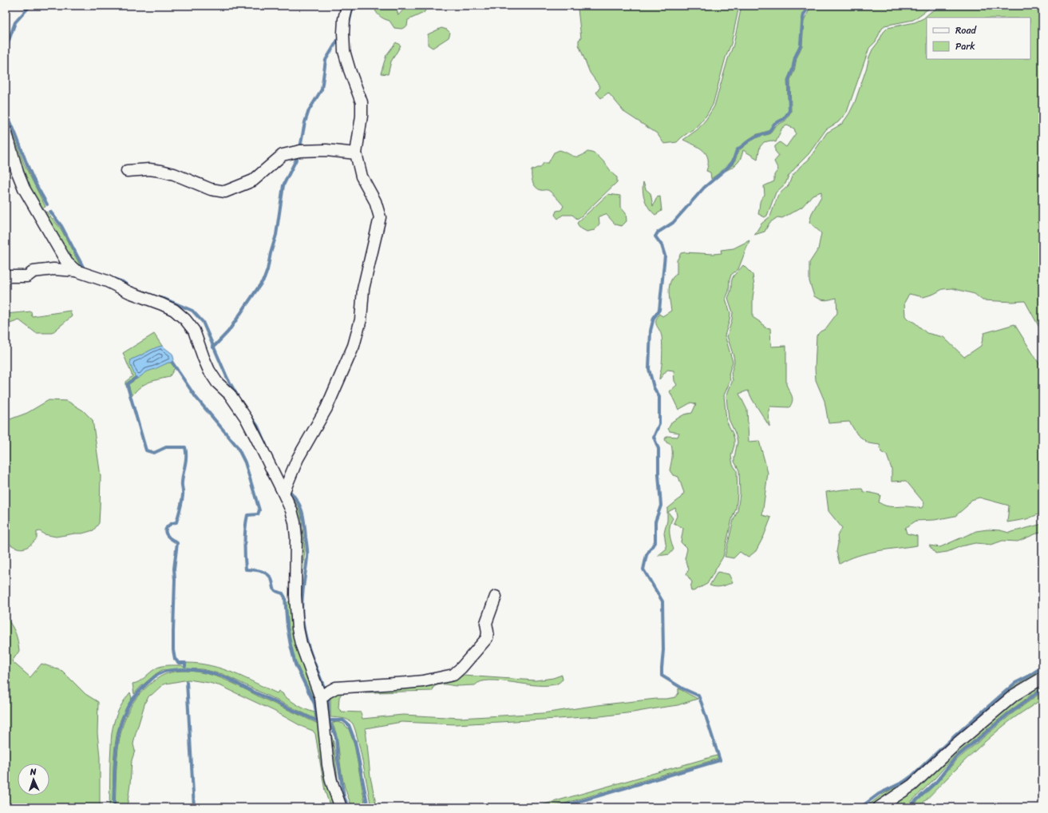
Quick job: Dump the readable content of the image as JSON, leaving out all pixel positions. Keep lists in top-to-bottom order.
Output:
{
  "legend": ["Road", "Park"],
  "north": "top"
}
